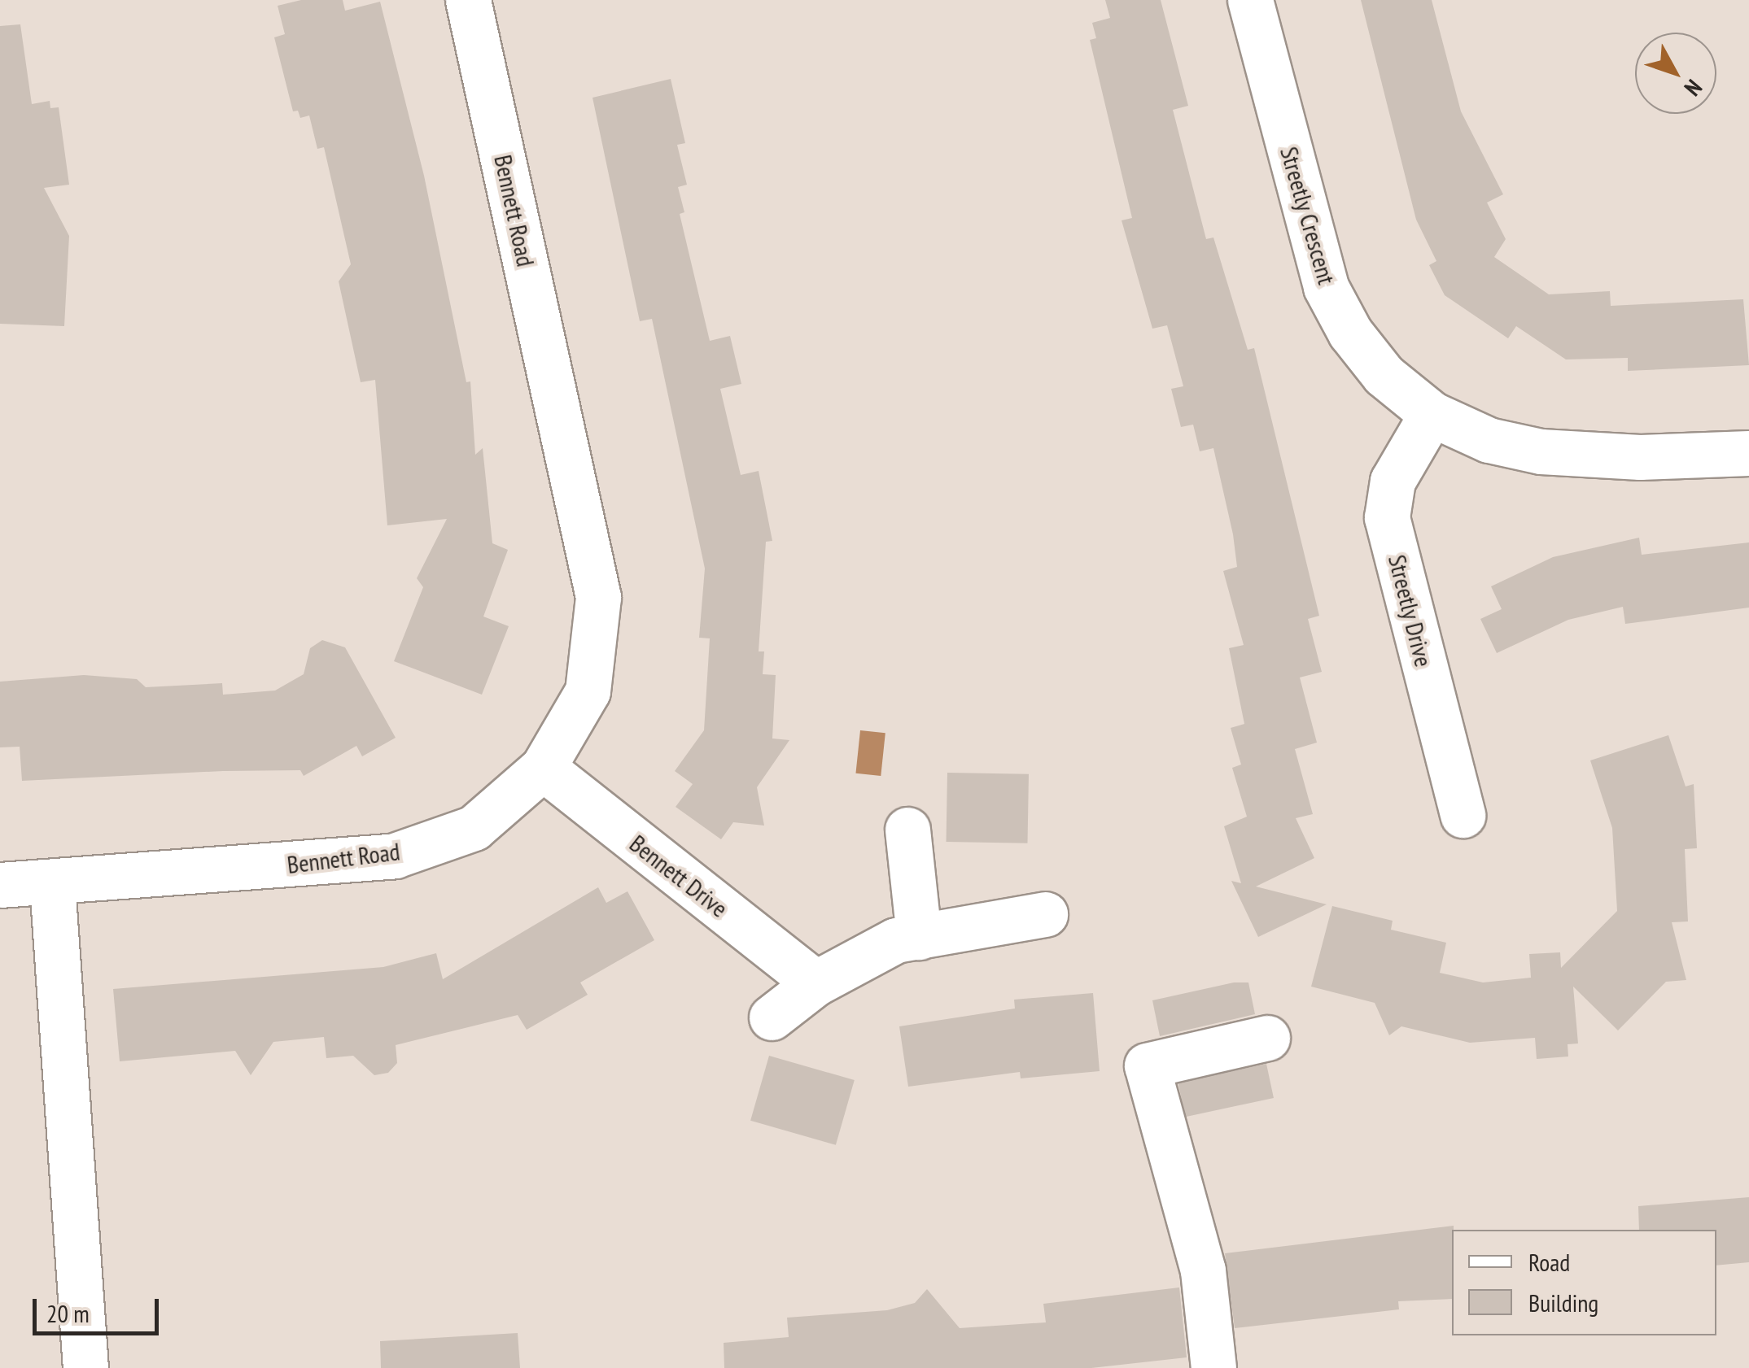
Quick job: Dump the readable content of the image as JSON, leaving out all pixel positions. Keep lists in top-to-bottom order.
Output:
{
  "streets": {
    "street": [
      "Bennett Road",
      "Streetly Crescent",
      "Streetly Drive",
      "Bennett Drive"
    ]
  },
  "crossings": [
    ["Bennett Road", "Bennett Drive"],
    ["Streetly Crescent", "Streetly Drive"]
  ],
  "legend": ["Road", "Building"],
  "scale_bar": "20 m",
  "north": "bottom right"
}
